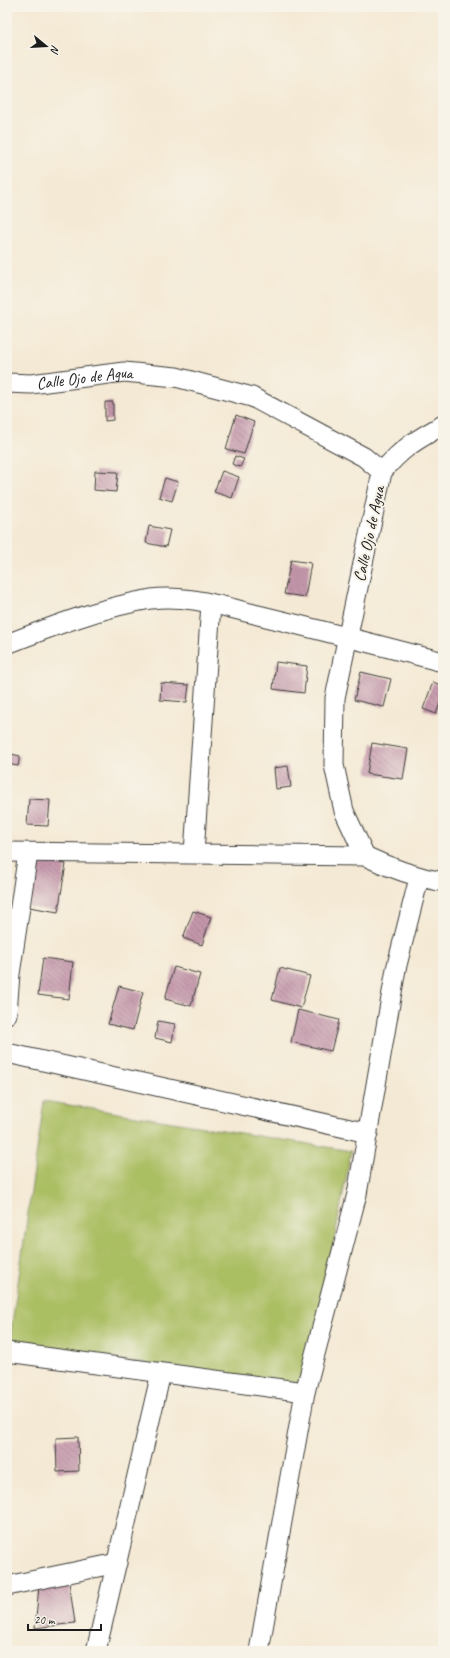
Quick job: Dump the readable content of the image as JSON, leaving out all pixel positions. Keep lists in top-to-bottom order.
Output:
{
  "streets": {
    "street": ["Calle Ojo de Agua"]
  },
  "scale_bar": "20 m",
  "north": "right"
}
